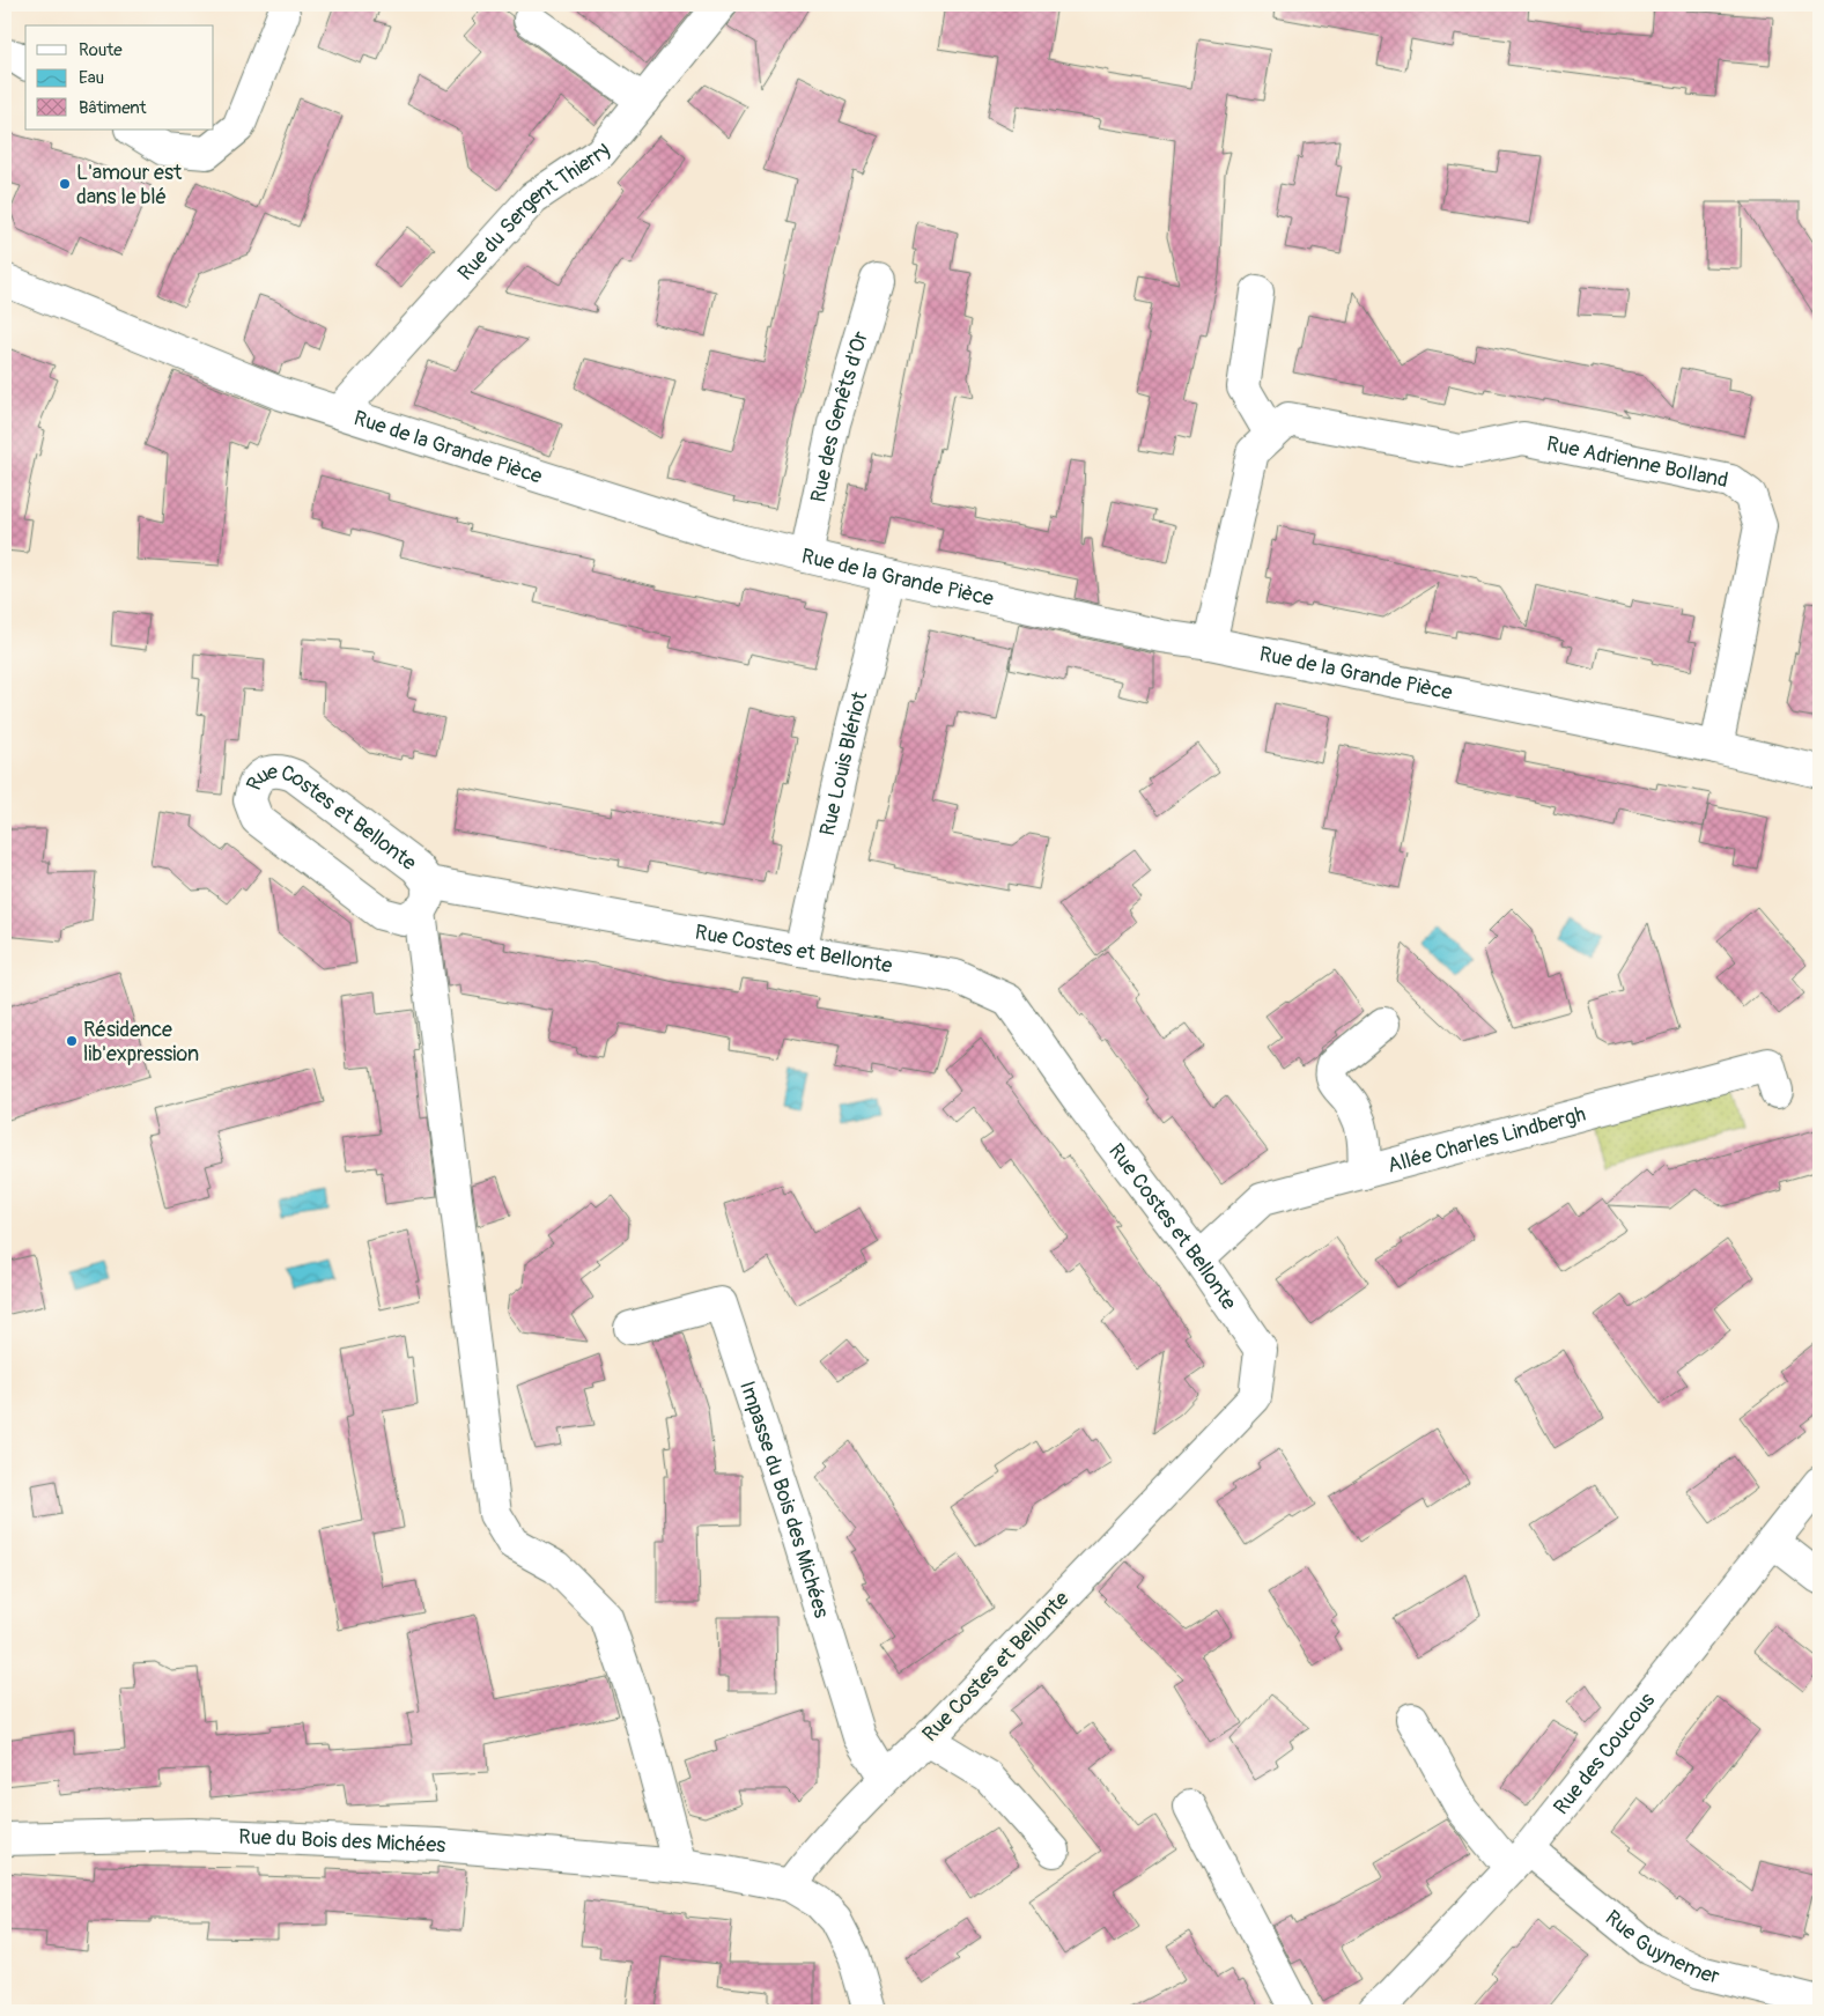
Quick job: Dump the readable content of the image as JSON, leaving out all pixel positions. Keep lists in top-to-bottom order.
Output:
{
  "streets": {
    "street": [
      "Rue du Sergent Thierry",
      "Rue des Genêts d'Or",
      "Rue de la Grande Pièce",
      "Rue Adrienne Bolland",
      "Rue Louis Blériot",
      "Rue Costes et Bellonte",
      "Allée Charles Lindbergh",
      "Impasse du Bois des Michées",
      "Rue des Coucous",
      "Rue du Bois des Michées",
      "Rue Guynemer"
    ]
  },
  "crossings": [
    ["Rue du Sergent Thierry", "Rue de la Grande Pièce"],
    ["Rue des Genêts d'Or", "Rue de la Grande Pièce"],
    ["Rue de la Grande Pièce", "Rue Adrienne Bolland"],
    ["Rue de la Grande Pièce", "Rue Louis Blériot"],
    ["Rue Louis Blériot", "Rue Costes et Bellonte"],
    ["Rue Costes et Bellonte", "Allée Charles Lindbergh"],
    ["Rue Costes et Bellonte", "Impasse du Bois des Michées"],
    ["Rue Costes et Bellonte", "Rue du Bois des Michées"],
    ["Rue des Coucous", "Rue Guynemer"]
  ],
  "places": ["L'amour est dans le blé", "Résidence lib'expression"],
  "legend": ["Route", "Eau", "Bâtiment"]
}
